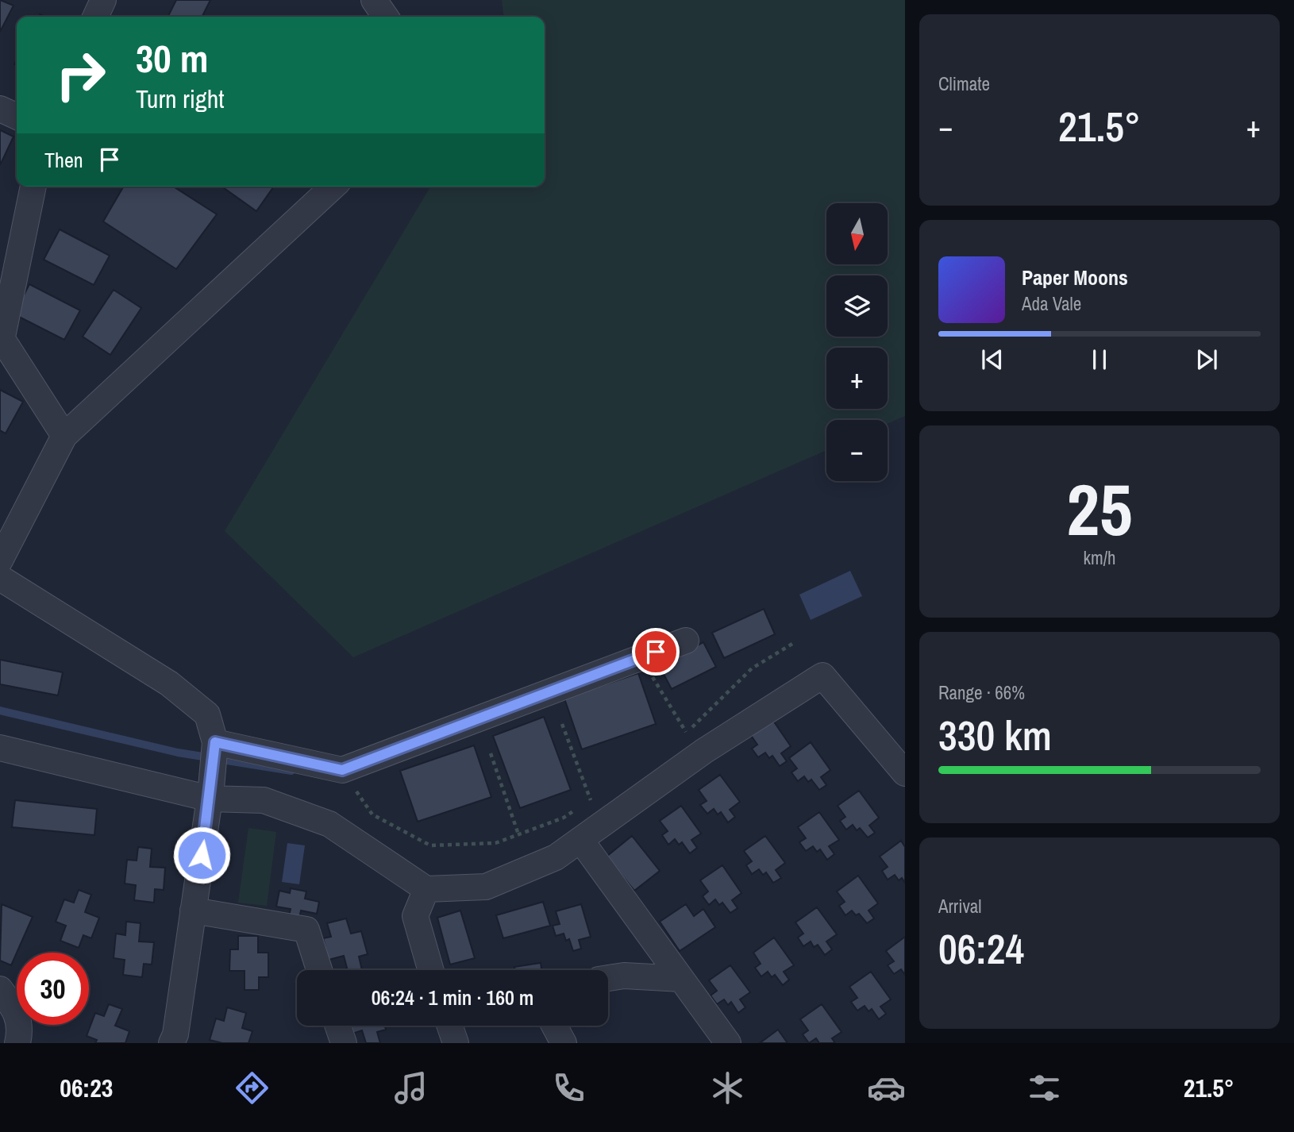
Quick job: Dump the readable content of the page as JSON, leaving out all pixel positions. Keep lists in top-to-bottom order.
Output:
{
  "north": "bottom",
  "page": {
    "tile": [
      "Climate",
      ["25", "km/h"],
      ["Range · 66%", "330 km"],
      ["Arrival", "06:24"]
    ],
    "turn": ["30 m", "Turn right"],
    "heat": ["−", "21.5°", "+"],
    "then": "Then",
    "map_buttons": ["+", "−"],
    "song": ["Paper Moons", "Ada Vale"],
    "limit": "30",
    "trip": "06:24 · 1 min · 160 m",
    "tabs": ["06:23", "21.5°"]
  }
}
